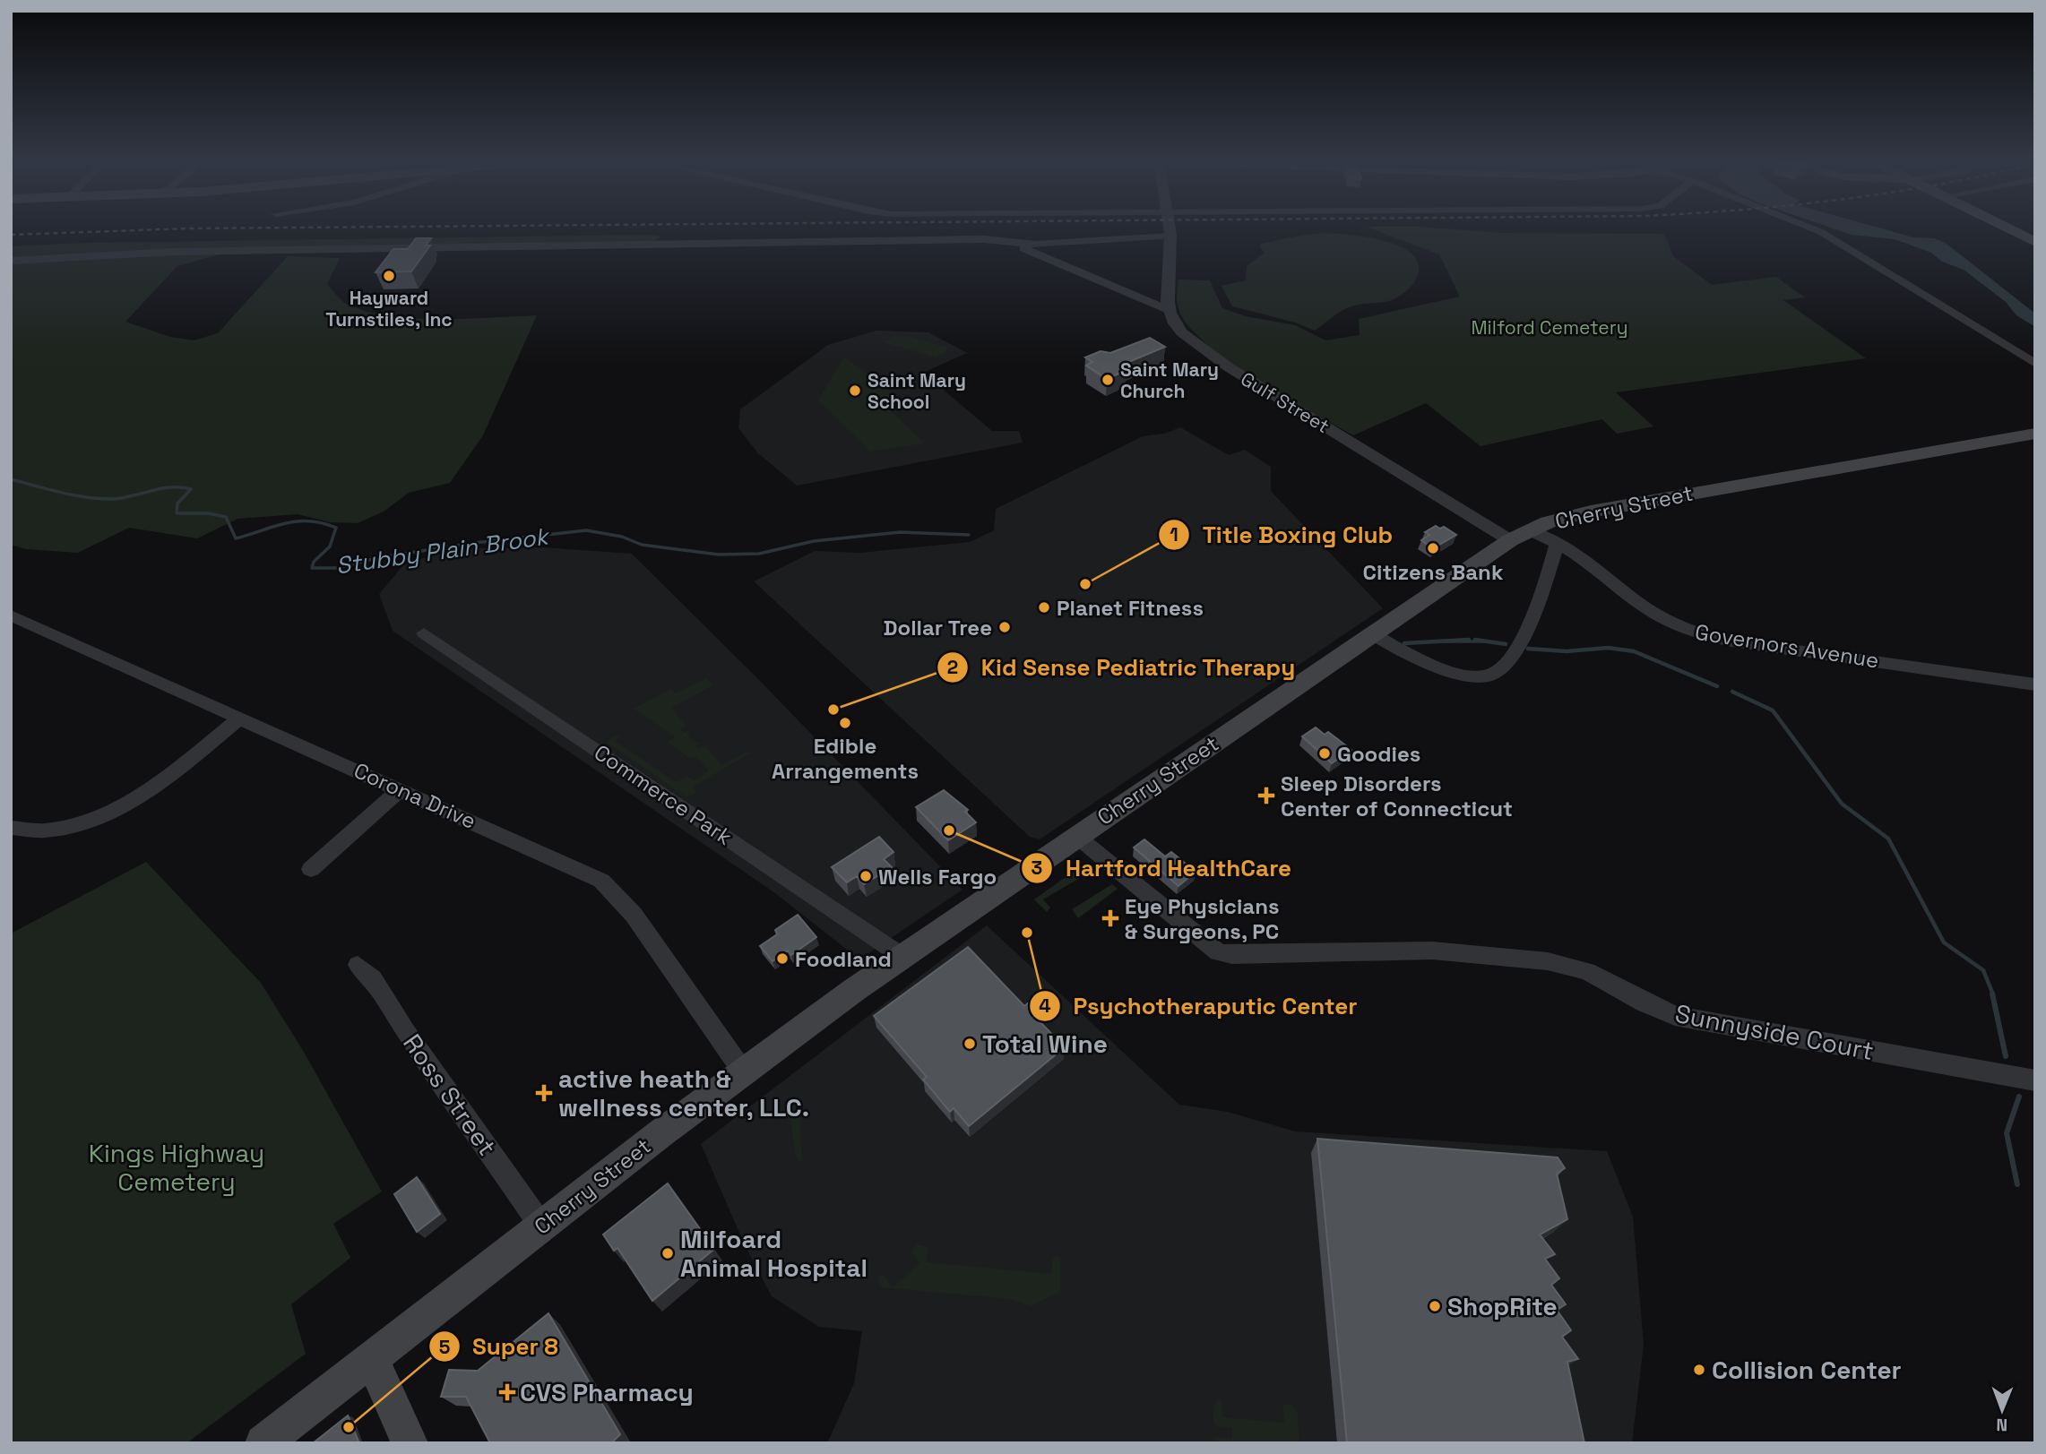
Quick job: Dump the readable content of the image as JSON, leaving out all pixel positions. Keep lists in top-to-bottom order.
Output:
{
  "streets": {
    "main road": ["Cherry Street"],
    "street": [
      "Gulf Street",
      "Governors Avenue",
      "Commerce Park",
      "Corona Drive",
      "Sunnyside Court",
      "Ross Street"
    ]
  },
  "crossings": [
    ["Gulf Street", "Cherry Street"],
    ["Gulf Street", "Governors Avenue"],
    ["Cherry Street", "Governors Avenue"],
    ["Cherry Street", "Commerce Park"],
    ["Cherry Street", "Corona Drive"],
    ["Cherry Street", "Sunnyside Court"],
    ["Cherry Street", "Ross Street"]
  ],
  "water": ["Stubby Plain Brook"],
  "parks": ["Milford Cemetery", "Kings Highway Cemetery"],
  "places": {
    "other": [
      "Hayward Turnstiles, Inc",
      "Saint Mary Church",
      "Saint Mary School",
      "Citizens Bank",
      "Title Boxing Club",
      "Planet Fitness",
      "Dollar Tree",
      "Kid Sense Pediatric Therapy",
      "Edible Arrangements",
      "Goodies",
      "Hartford HealthCare",
      "Wells Fargo",
      "Psychotheraputic Center",
      "Foodland",
      "Total Wine",
      "Milfoard Animal Hospital",
      "ShopRite",
      "Collision Center",
      "Super 8"
    ],
    "health": [
      "Sleep Disorders Center of Connecticut",
      "Eye Physicians & Surgeons, PC",
      "active heath & wellness center, LLC.",
      "CVS Pharmacy"
    ]
  },
  "north": "bottom"
}
